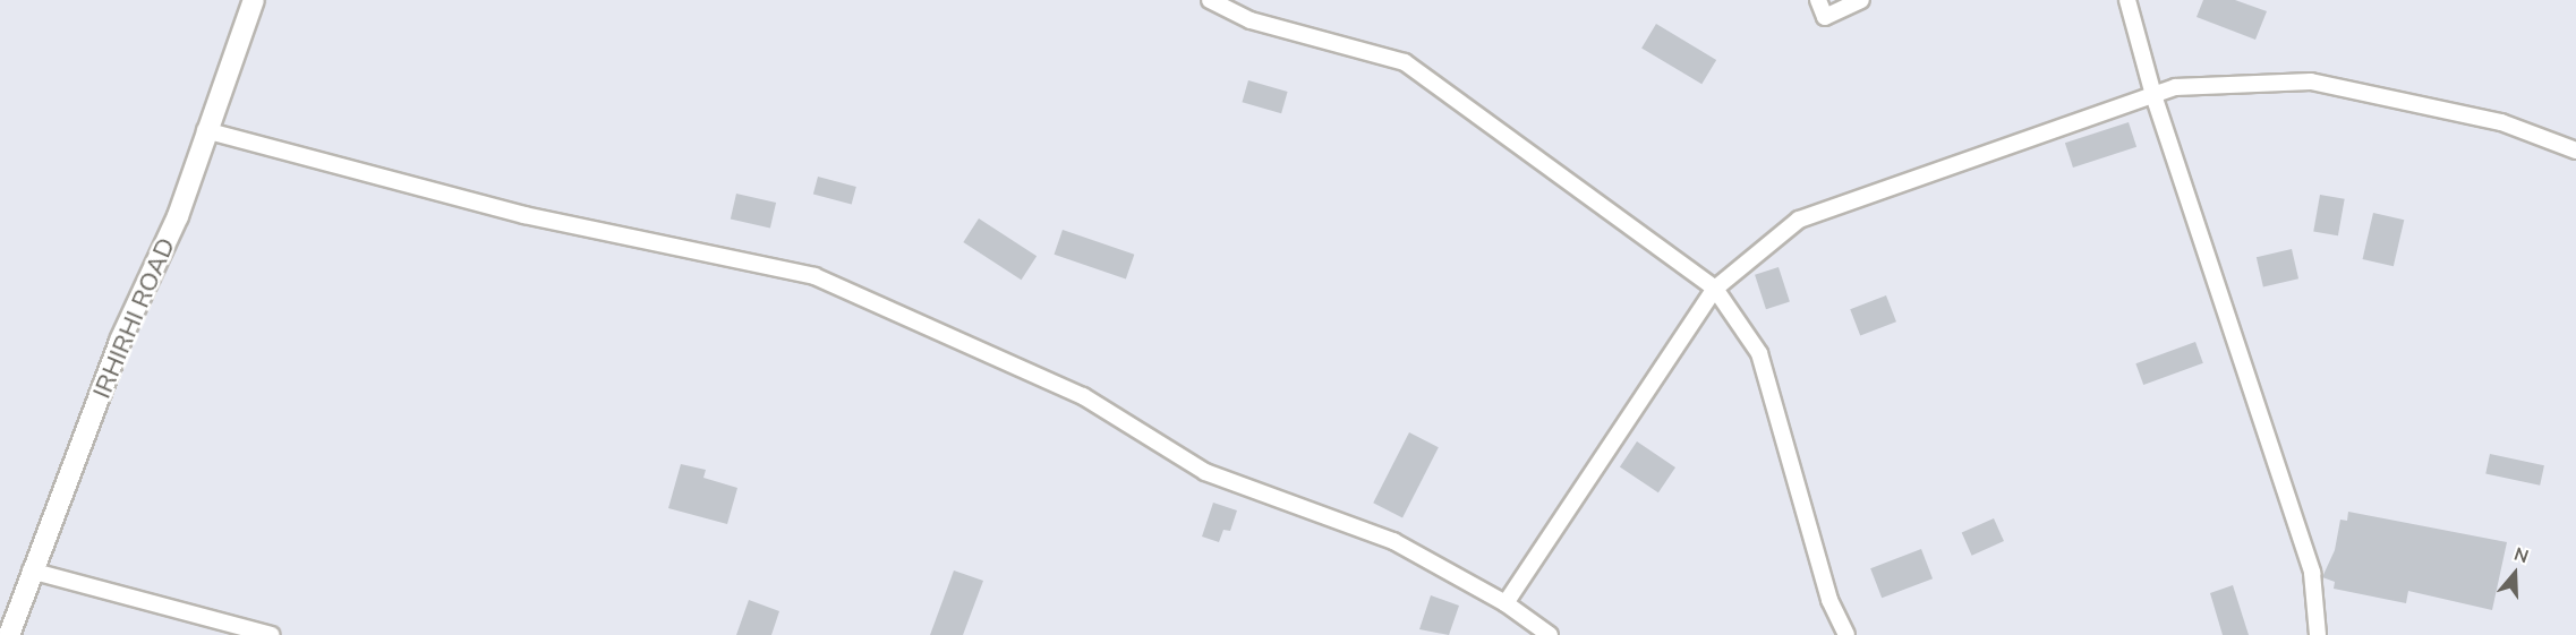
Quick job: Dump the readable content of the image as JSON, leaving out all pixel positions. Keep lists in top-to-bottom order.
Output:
{
  "streets": {
    "street": ["IRHIRHI ROAD"]
  },
  "north": "top"
}
